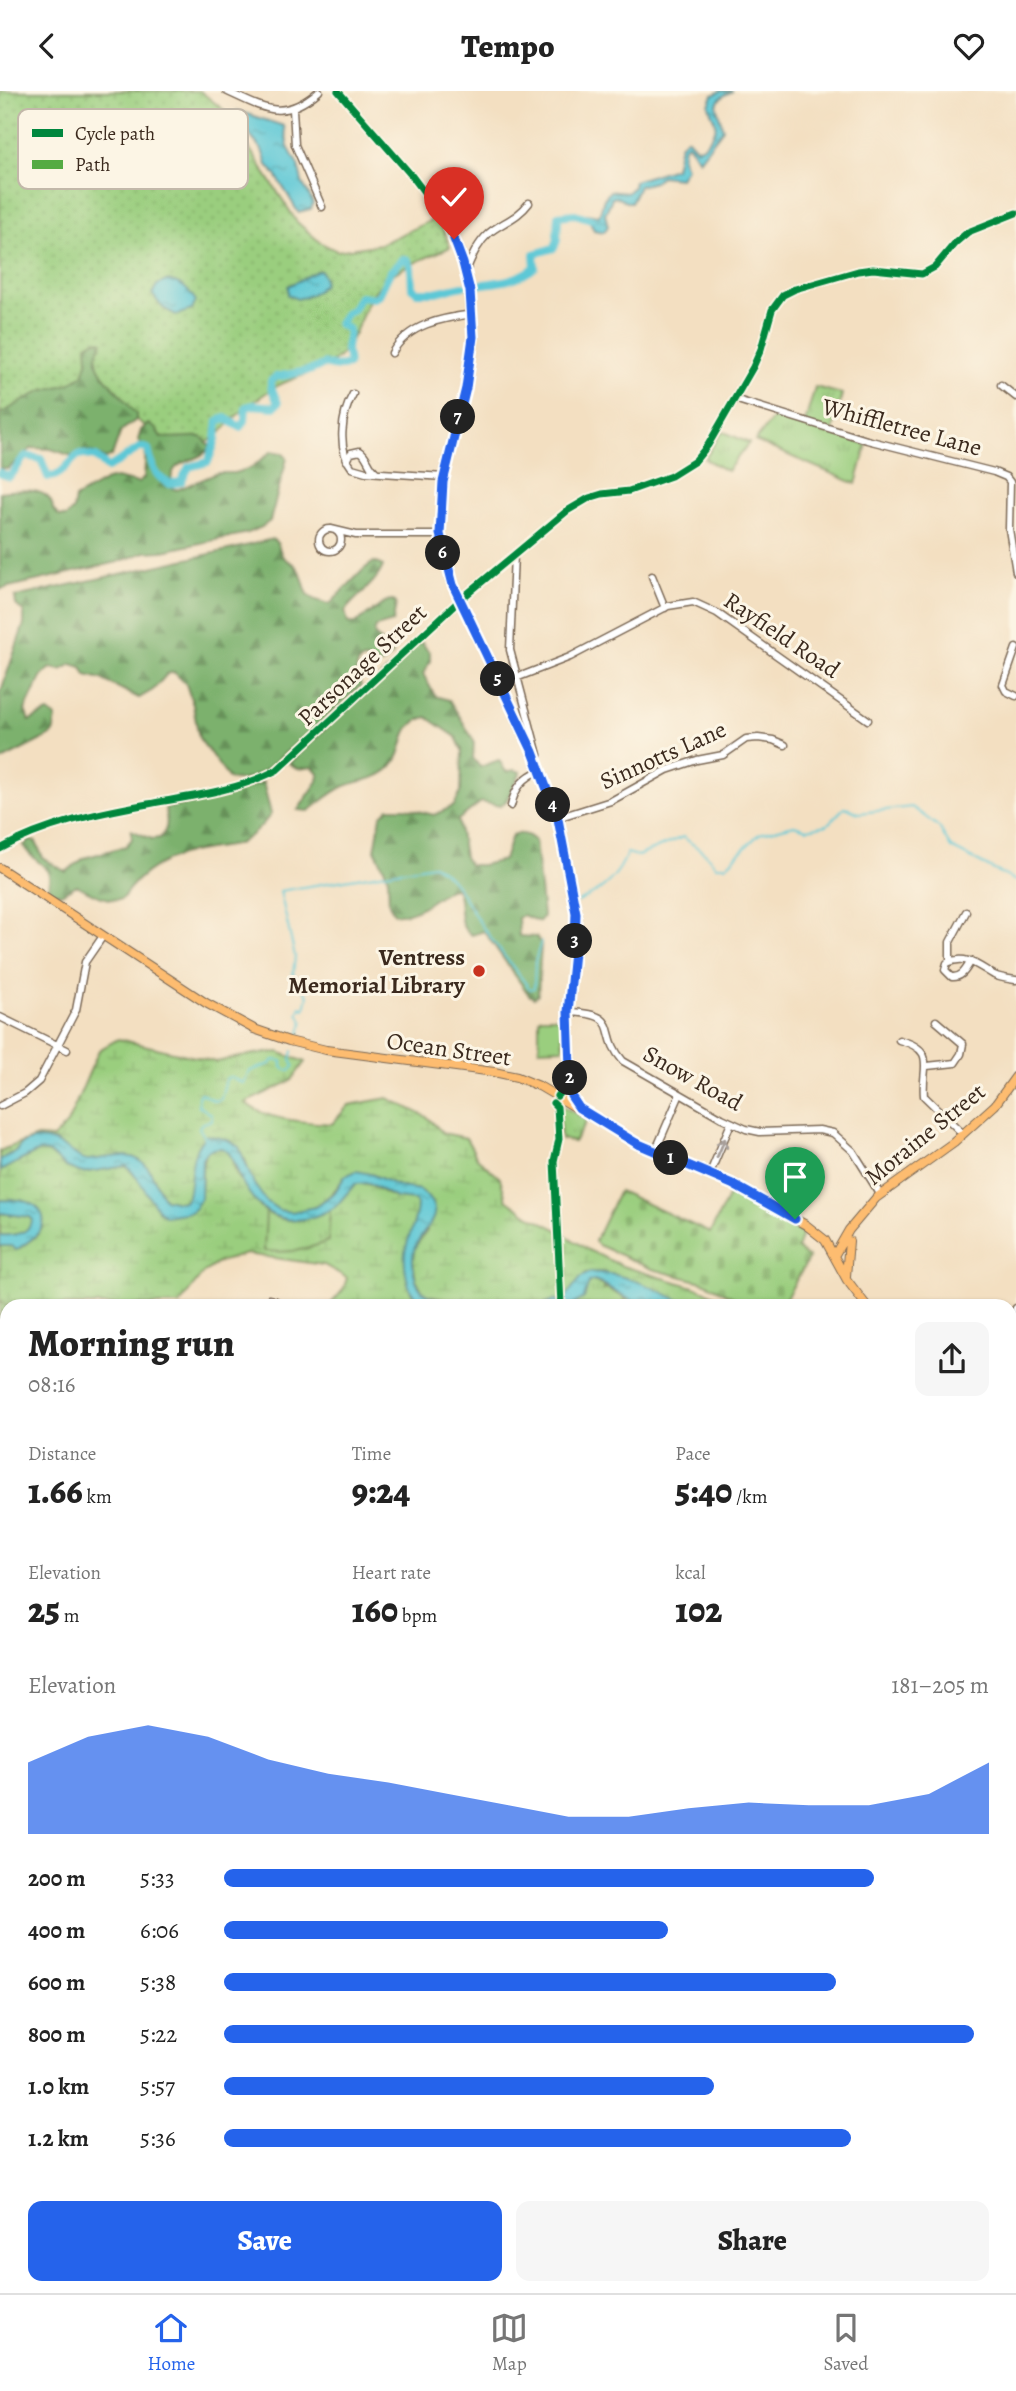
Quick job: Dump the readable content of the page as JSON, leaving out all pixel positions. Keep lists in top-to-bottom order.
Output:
{
  "streets": {
    "main road": ["Ocean Street", "Moraine Street"],
    "street": [
      "Whiffletree Lane",
      "Rayfield Road",
      "Parsonage Street",
      "Sinnotts Lane",
      "Snow Road"
    ]
  },
  "crossings": [
    ["Whiffletree Lane", "Parsonage Street"],
    ["Ocean Street", "Moraine Street"],
    ["Snow Road", "Moraine Street"]
  ],
  "places": ["Ventress Memorial Library"],
  "legend": ["Cycle path", "Path"],
  "page": {
    "header": "Tempo",
    "pins": [
      "7",
      "6",
      "5",
      "4",
      "3",
      "2",
      "1"
    ],
    "heading": ["Morning run", "08:16"],
    "stats": [
      ["Distance", "1.66 km"],
      ["Time", "9:24"],
      ["Pace", "5:40 /km"],
      ["Elevation", "25 m"],
      ["Heart rate", "160 bpm"],
      ["kcal", "102"]
    ],
    "chart": ["Elevation", "181–205 m"],
    "list": [
      {
        "name": "200 m",
        "note": "5:33"
      },
      {
        "name": "400 m",
        "note": "6:06"
      },
      {
        "name": "600 m",
        "note": "5:38"
      },
      {
        "name": "800 m",
        "note": "5:22"
      },
      {
        "name": "1.0 km",
        "note": "5:57"
      },
      {
        "name": "1.2 km",
        "note": "5:36"
      }
    ],
    "buttons": ["Save", "Share"],
    "tabs": ["Home", "Map", "Saved"]
  }
}
